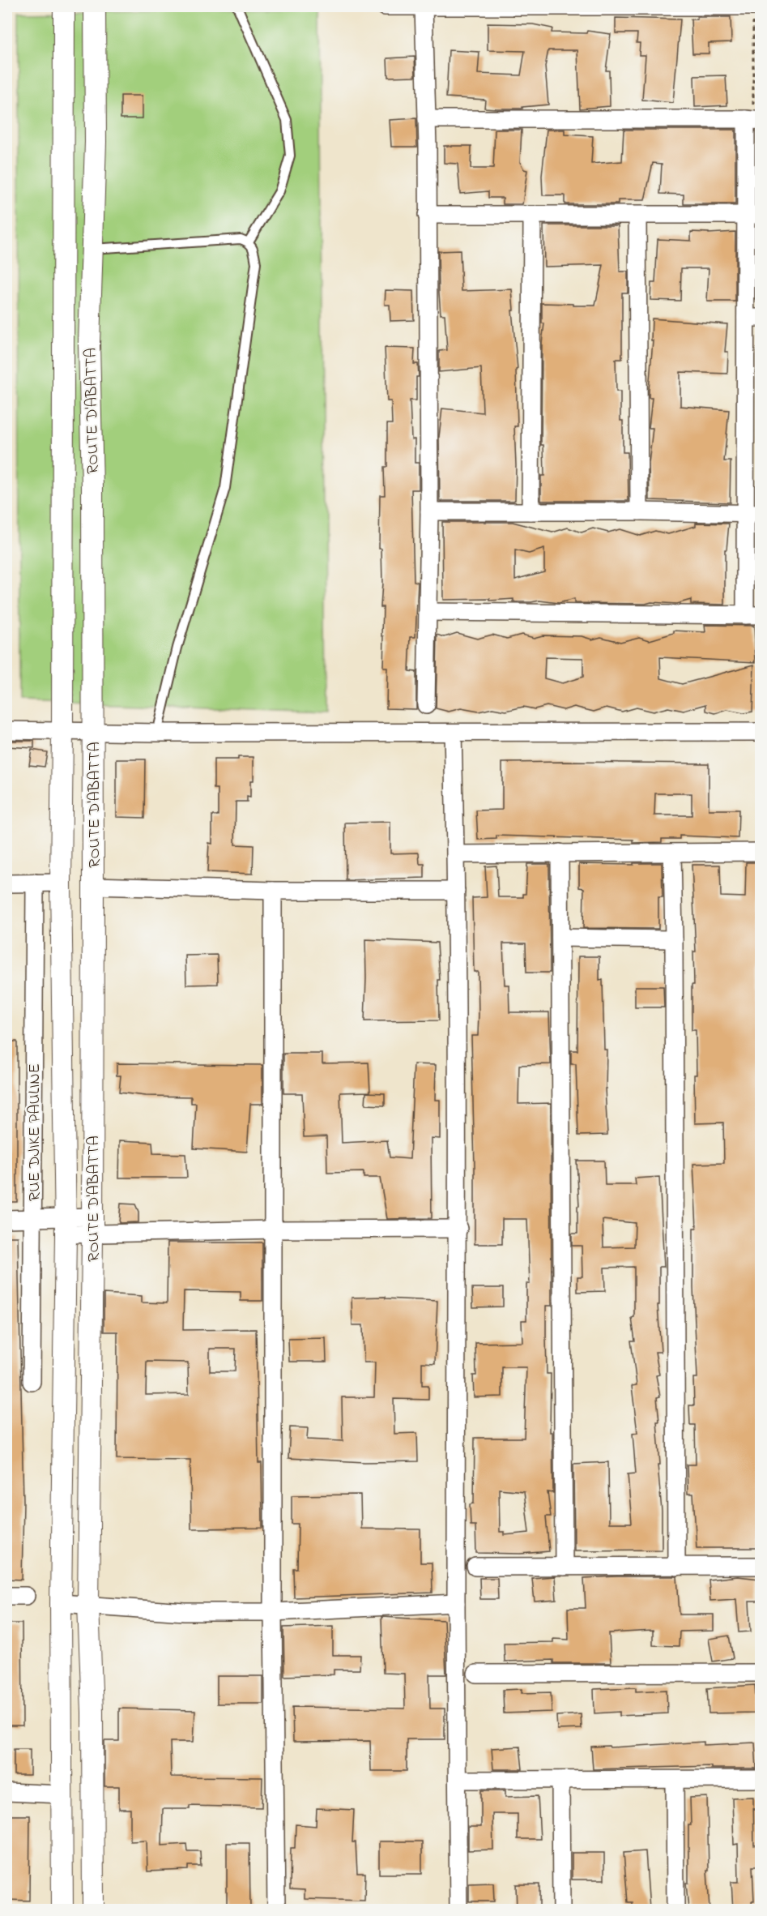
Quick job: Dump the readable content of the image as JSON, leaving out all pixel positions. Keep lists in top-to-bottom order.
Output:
{
  "streets": {
    "street": ["ROUTE D'ABATTA", "RUE DJIKE PAULINE"]
  }
}
